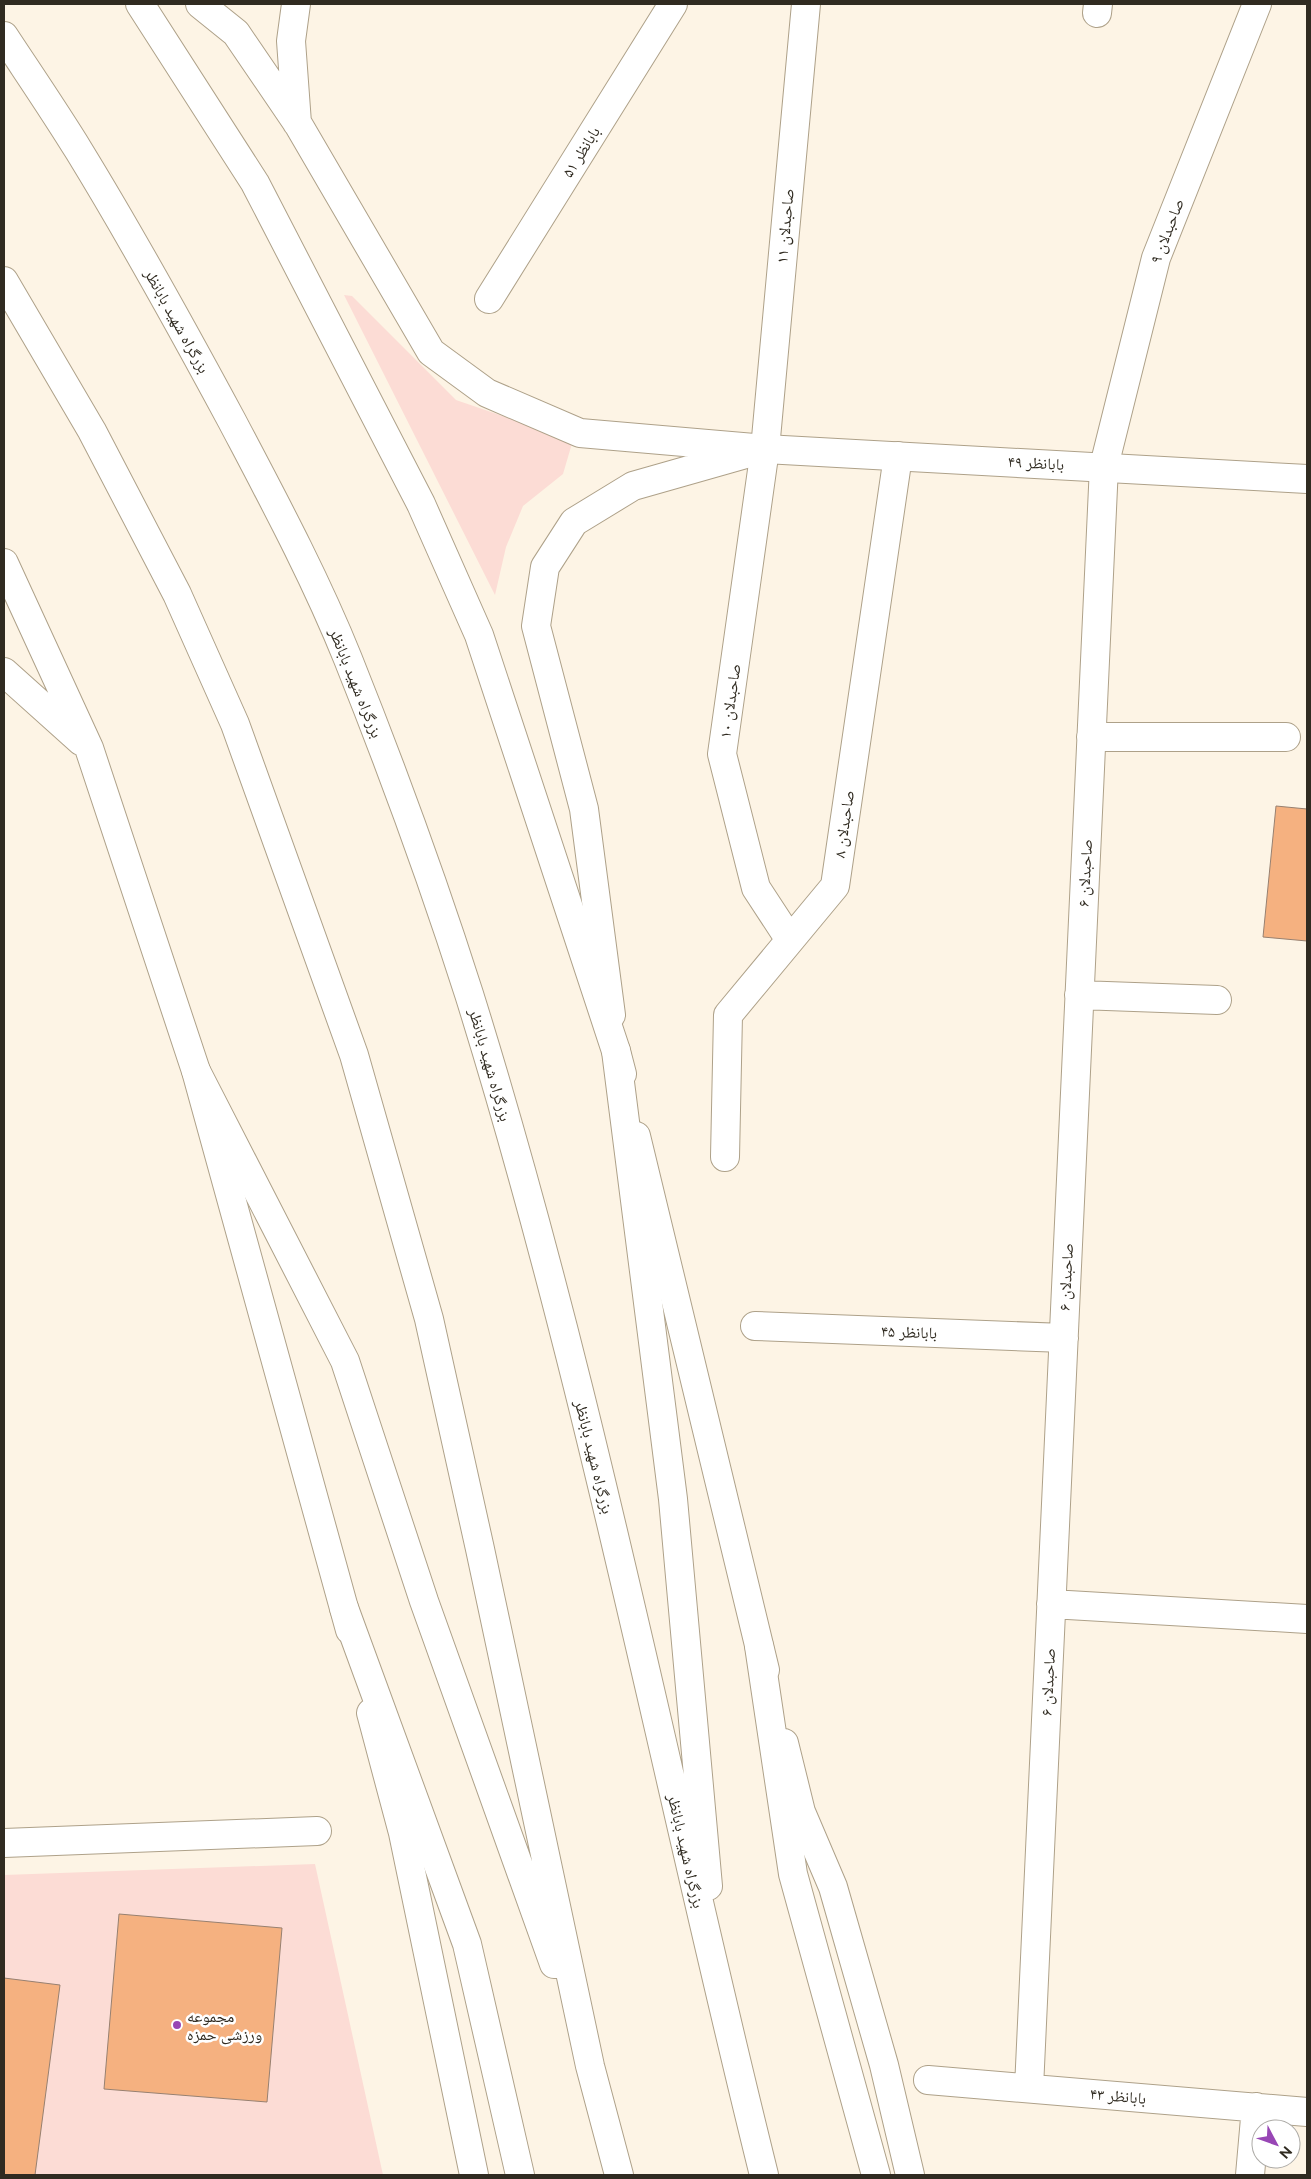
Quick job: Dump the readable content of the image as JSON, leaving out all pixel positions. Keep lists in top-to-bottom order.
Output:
{
  "streets": {
    "main road": [
      "بابانظر ۵۱",
      "صاحبدلان ۱۱",
      "صاحبدلان ۹",
      "بزرگراه شهید بابانظر",
      "بابانظر ۴۹",
      "صاحبدلان ۱۰",
      "صاحبدلان ۸",
      "صاحبدلان ۶",
      "بابانظر ۴۵",
      "بابانظر ۴۳"
    ]
  },
  "crossings": [
    ["صاحبدلان ۱۱", "بابانظر ۴۹"],
    ["صاحبدلان ۱۱", "صاحبدلان ۱۰"],
    ["صاحبدلان ۹", "بابانظر ۴۹"],
    ["صاحبدلان ۹", "صاحبدلان ۶"],
    ["بابانظر ۴۹", "صاحبدلان ۱۰"],
    ["بابانظر ۴۹", "صاحبدلان ۸"],
    ["بابانظر ۴۹", "صاحبدلان ۶"],
    ["صاحبدلان ۱۰", "صاحبدلان ۸"],
    ["صاحبدلان ۶", "بابانظر ۴۵"],
    ["صاحبدلان ۶", "بابانظر ۴۳"]
  ],
  "places": ["مجموعه ورزشی حمزه"],
  "north": "bottom right"
}
